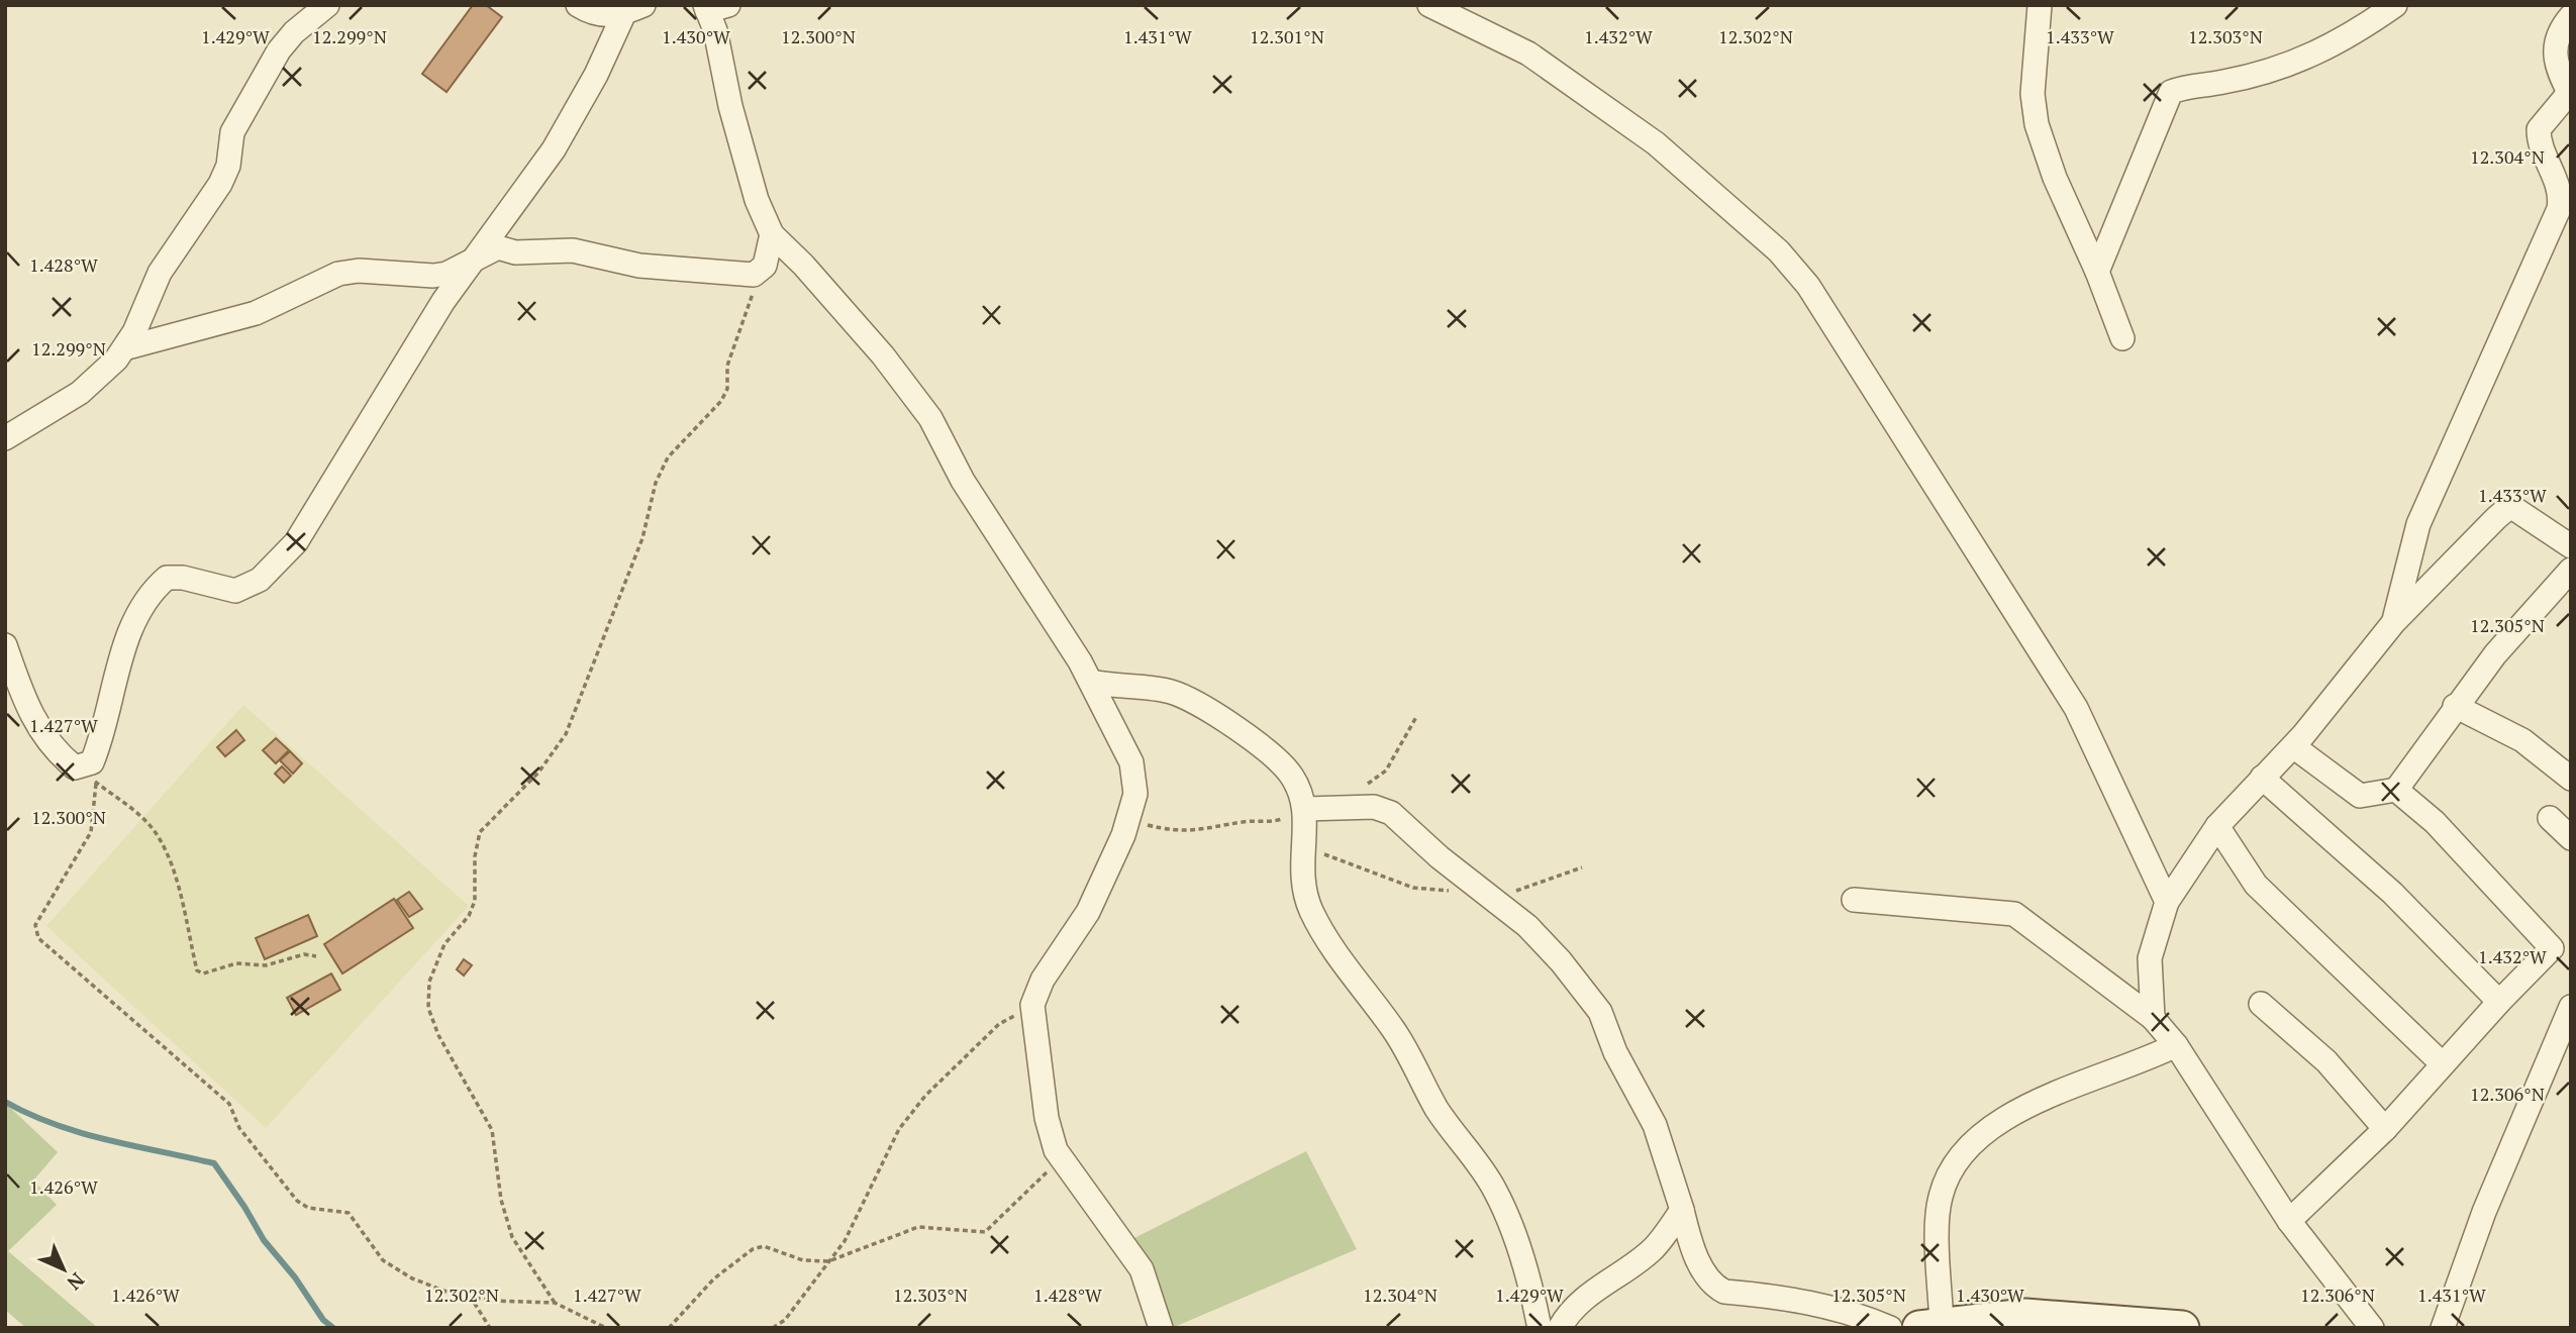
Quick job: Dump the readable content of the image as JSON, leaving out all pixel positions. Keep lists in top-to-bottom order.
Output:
{
  "north": "bottom right",
  "coordinates": [
    "1.429°W",
    "12.299°N",
    "1.430°W",
    "12.300°N",
    "1.431°W",
    "12.301°N",
    "1.432°W",
    "12.302°N",
    "1.433°W",
    "12.303°N",
    "12.304°N",
    "1.428°W",
    "12.305°N",
    "1.427°W",
    "12.306°N",
    "1.426°W"
  ]
}
